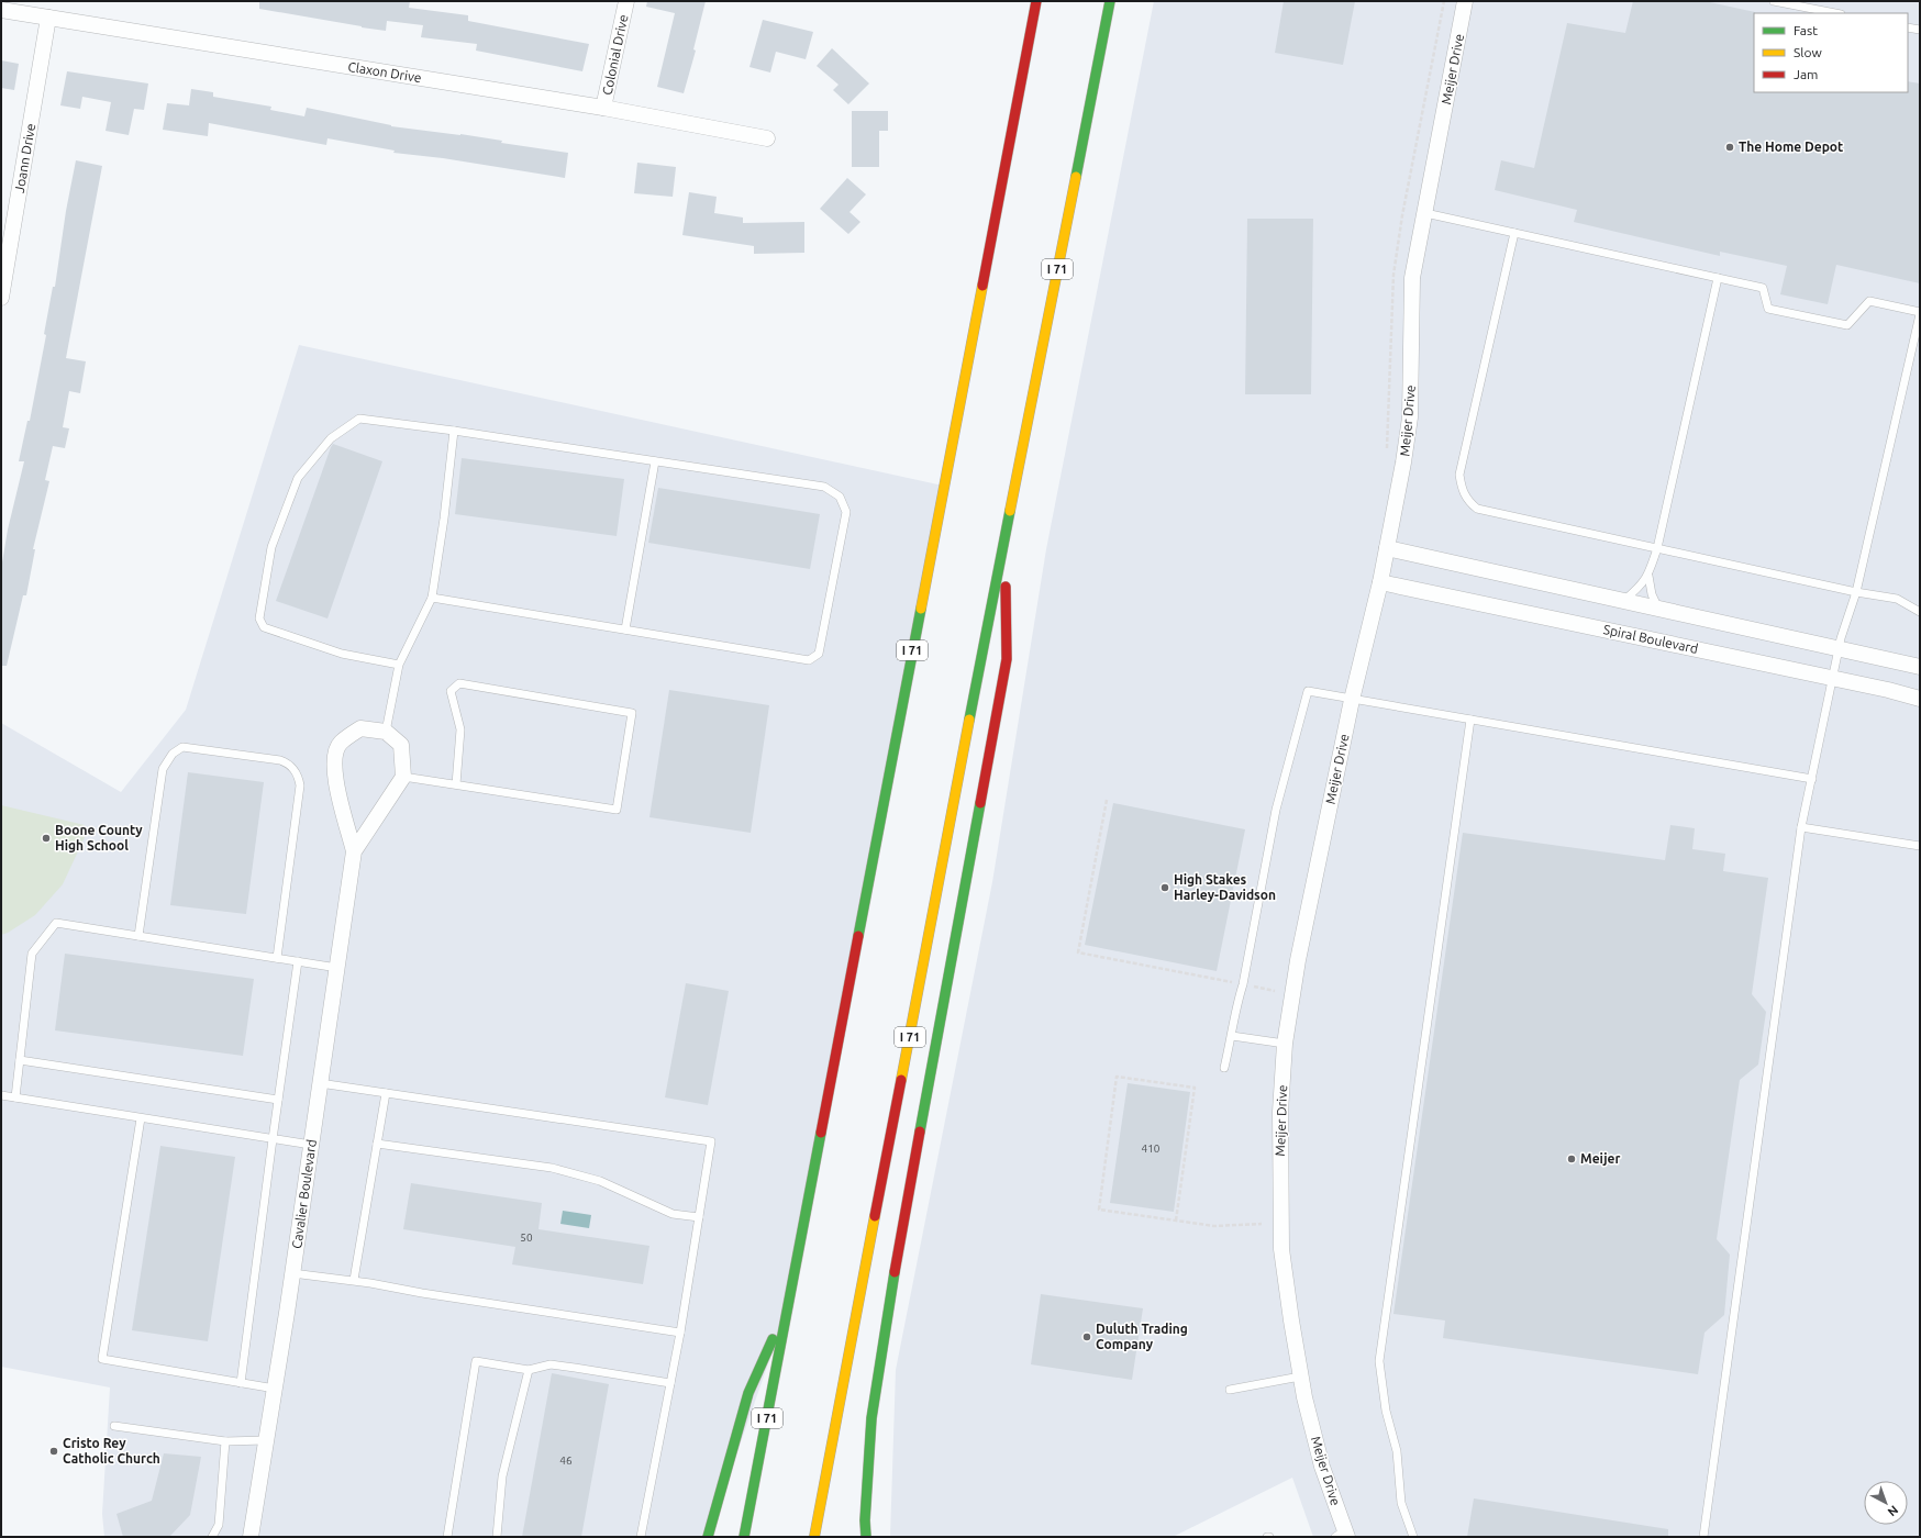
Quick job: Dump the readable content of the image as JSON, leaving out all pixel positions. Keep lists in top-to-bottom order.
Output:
{
  "streets": {
    "highway": ["I 71"],
    "street": [
      "Colonial Drive",
      "Meijer Drive",
      "Claxon Drive",
      "Joann Drive",
      "Spiral Boulevard",
      "Cavalier Boulevard"
    ]
  },
  "crossings": [
    ["Colonial Drive", "Claxon Drive"],
    ["Meijer Drive", "Spiral Boulevard"],
    ["Claxon Drive", "Joann Drive"]
  ],
  "places": [
    "The Home Depot",
    "Boone County High School",
    "High Stakes Harley-Davidson",
    "Meijer",
    "Duluth Trading Company",
    "Cristo Rey Catholic Church"
  ],
  "house_numbers": ["410", "50", "46"],
  "legend": ["Fast", "Slow", "Jam"],
  "north": "bottom right"
}
